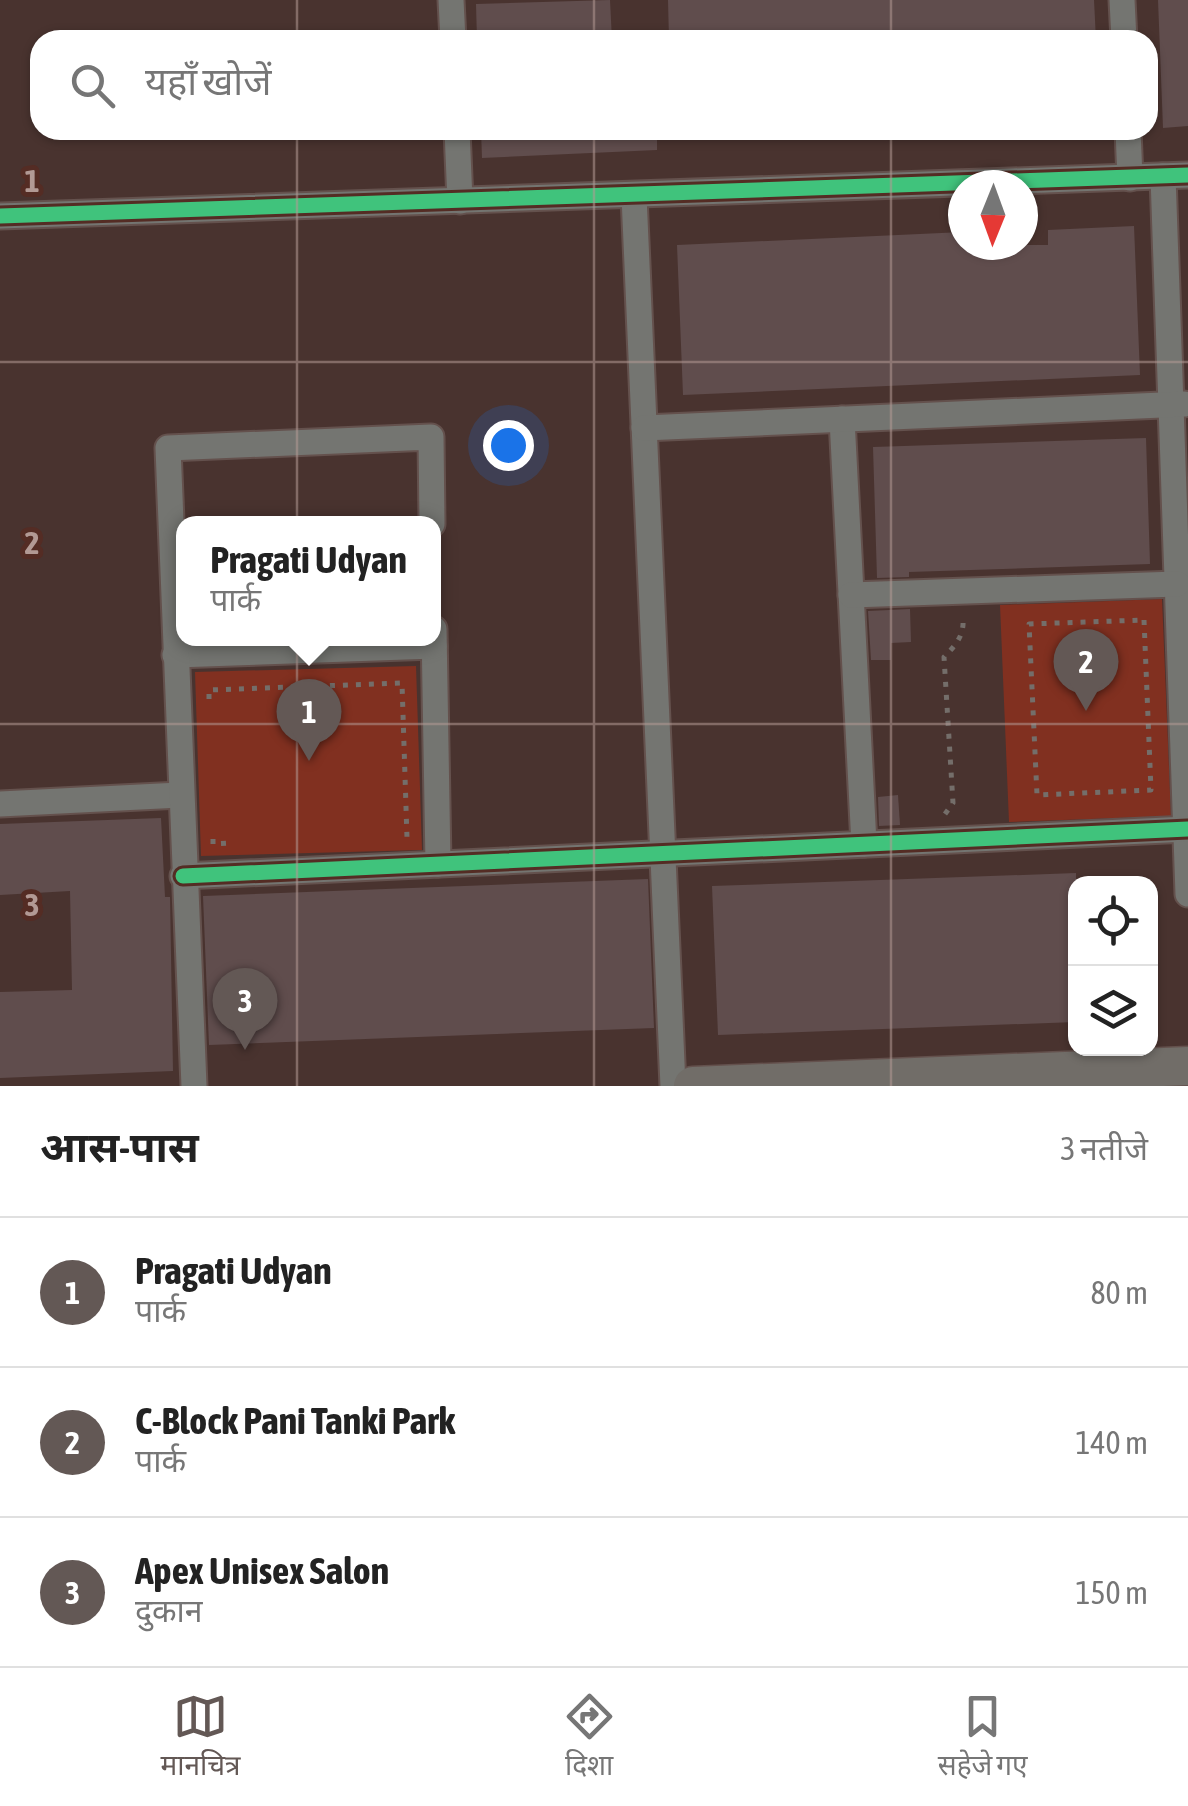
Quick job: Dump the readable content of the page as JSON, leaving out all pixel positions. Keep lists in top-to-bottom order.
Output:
{
  "north": "bottom",
  "page": {
    "search": "यहाँ खोजें",
    "popup": ["Pragati Udyan", "पार्क"],
    "pins": ["2", "1", "3"],
    "heading": ["आस-पास", "3 नतीजे"],
    "list": [
      {
        "mark": "1",
        "name": "Pragati Udyan",
        "note": "पार्क",
        "value": "80 m"
      },
      {
        "mark": "2",
        "name": "C-Block Pani Tanki Park",
        "note": "पार्क",
        "value": "140 m"
      },
      {
        "mark": "3",
        "name": "Apex Unisex Salon",
        "note": "दुकान",
        "value": "150 m"
      }
    ],
    "nav": ["मानचित्र", "दिशा", "सहेजे गए"]
  },
  "grid": {
    "rows": ["1", "2", "3"]
  }
}
